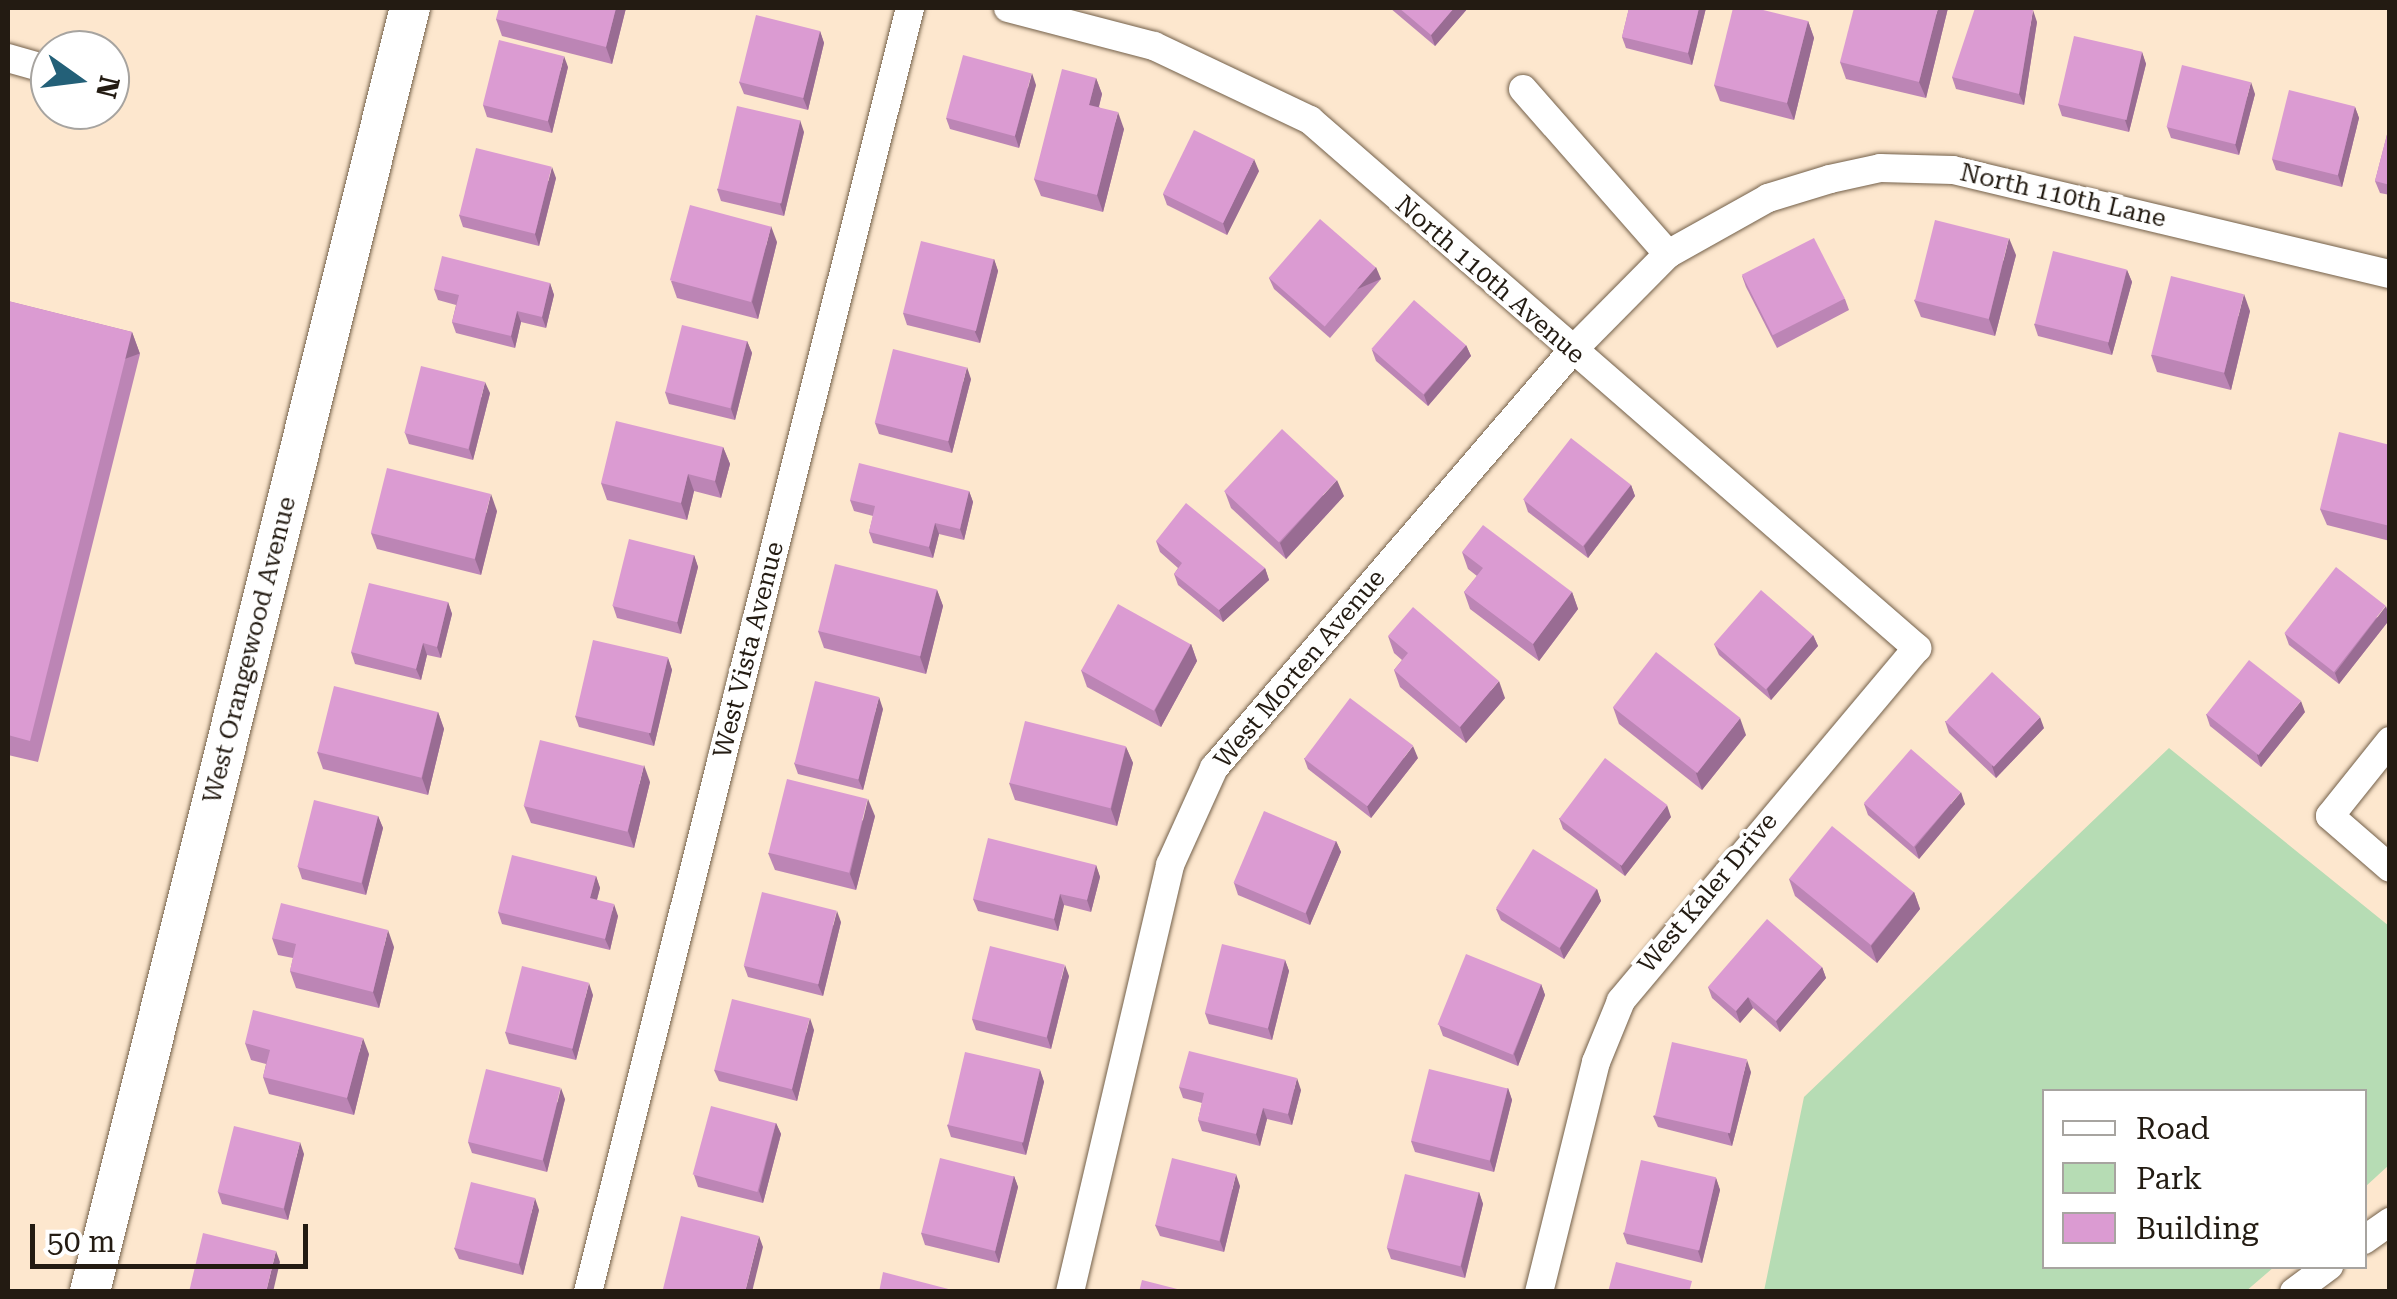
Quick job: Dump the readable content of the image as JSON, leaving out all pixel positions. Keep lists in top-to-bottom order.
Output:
{
  "streets": {
    "street": [
      "North 110th Lane",
      "North 110th Avenue",
      "West Orangewood Avenue",
      "West Vista Avenue",
      "West Morten Avenue",
      "West Kaler Drive"
    ]
  },
  "crossings": [
    ["North 110th Lane", "West Morten Avenue"],
    ["North 110th Avenue", "West Morten Avenue"],
    ["North 110th Avenue", "West Kaler Drive"]
  ],
  "legend": ["Road", "Park", "Building"],
  "scale_bar": "50 m",
  "north": "right"
}
